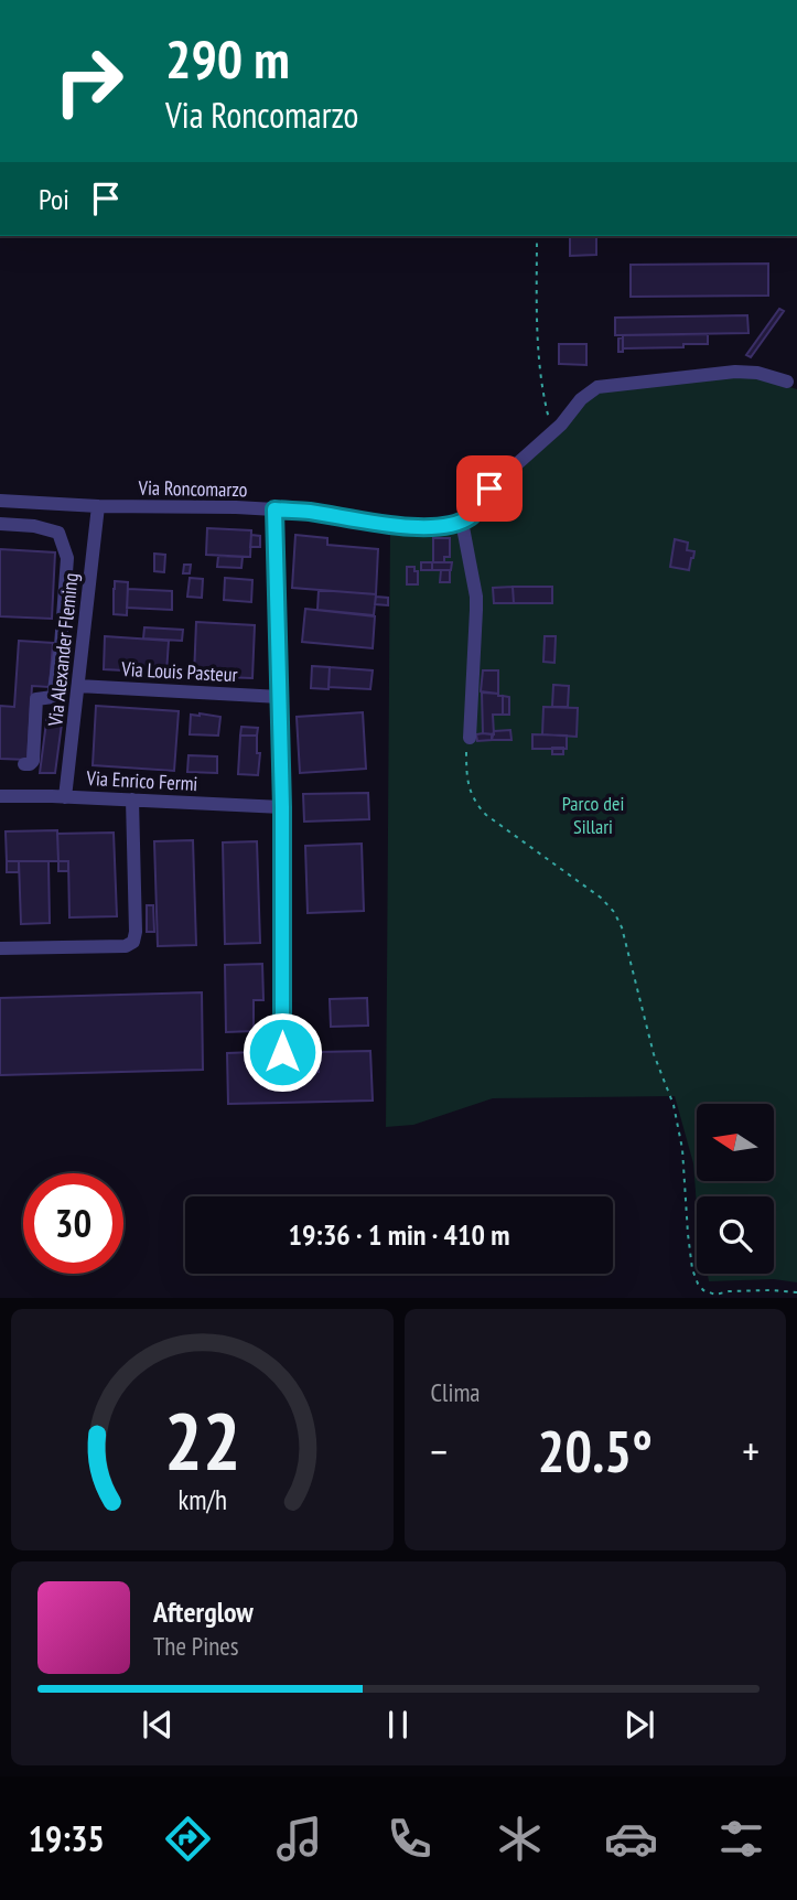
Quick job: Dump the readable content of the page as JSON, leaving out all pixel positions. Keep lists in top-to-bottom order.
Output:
{
  "streets": {
    "street": [
      "Via Roncomarzo",
      "Via Alexander Fleming",
      "Via Louis Pasteur",
      "Via Enrico Fermi"
    ]
  },
  "crossings": [
    ["Via Roncomarzo", "Via Alexander Fleming"],
    ["Via Alexander Fleming", "Via Louis Pasteur"],
    ["Via Alexander Fleming", "Via Enrico Fermi"]
  ],
  "parks": ["Parco dei Sillari"],
  "north": "left",
  "page": {
    "turn": ["290 m", "Via Roncomarzo"],
    "then": "Poi",
    "limit": "30",
    "trip": "19:36 · 1 min · 410 m",
    "tile": "Clima",
    "heat": ["−", "20.5°", "+"],
    "song": ["Afterglow", "The Pines"],
    "tabs": "19:35",
    "gauge": ["22", "km/h"]
  }
}
